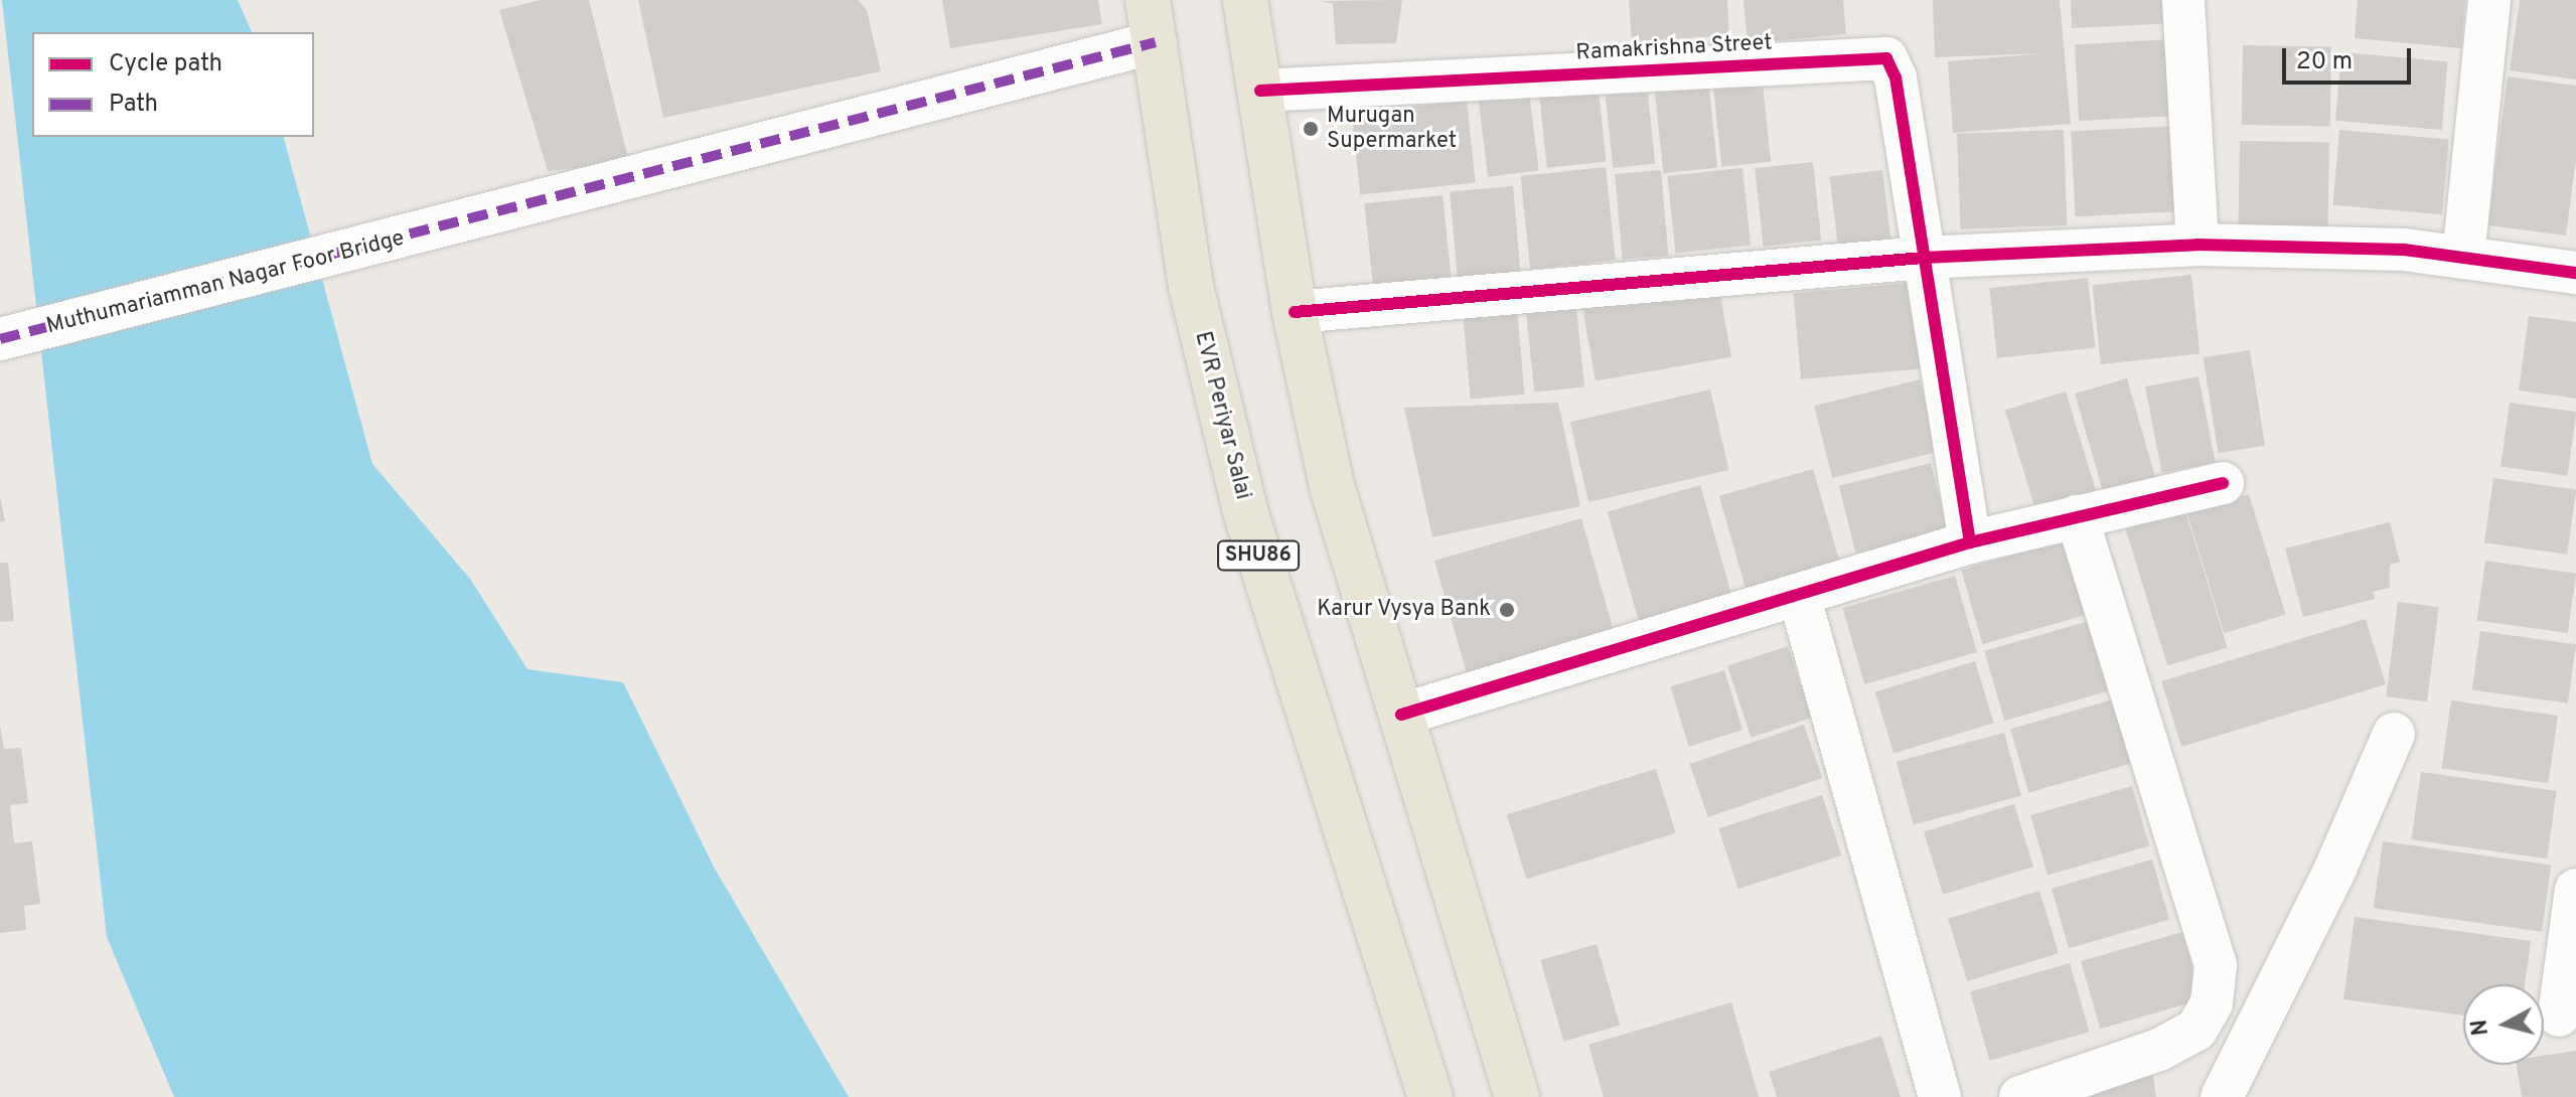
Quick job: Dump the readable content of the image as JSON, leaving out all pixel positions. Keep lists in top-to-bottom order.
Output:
{
  "streets": {
    "main road": ["EVR Periyar Salai", "SHU86"],
    "street": ["Ramakrishna Street", "Muthumariamman Nagar Foor Bridge"]
  },
  "crossings": [
    ["Muthumariamman Nagar Foor Bridge", "EVR Periyar Salai"]
  ],
  "places": ["Murugan Supermarket", "Karur Vysya Bank"],
  "legend": ["Cycle path", "Path"],
  "scale_bar": "20 m",
  "north": "left"
}
